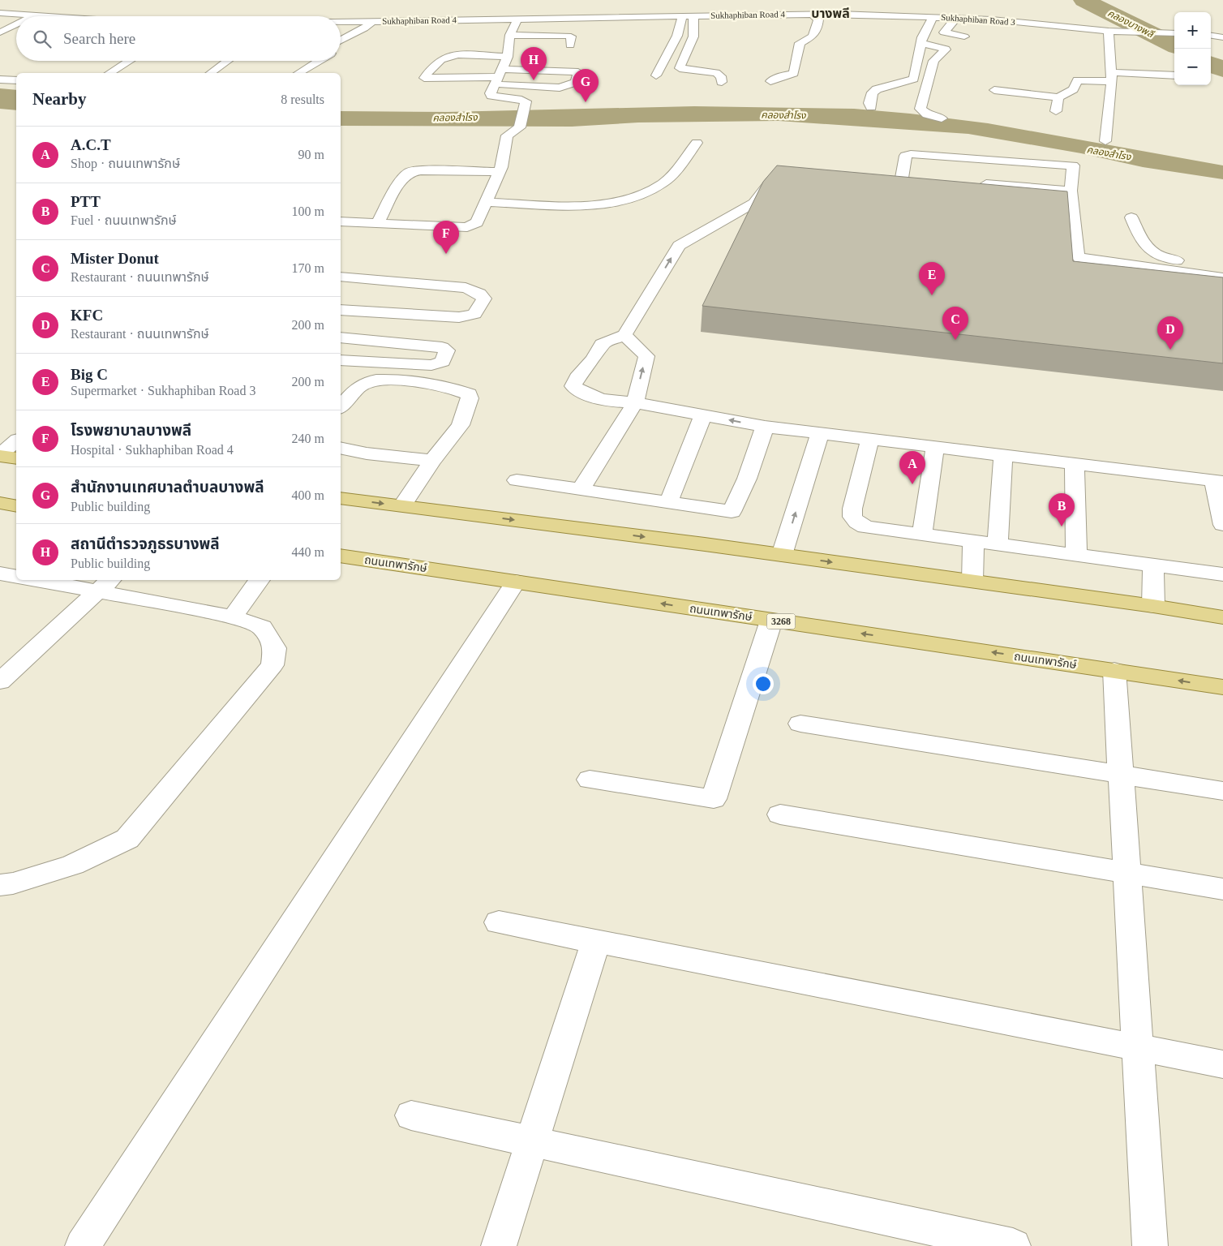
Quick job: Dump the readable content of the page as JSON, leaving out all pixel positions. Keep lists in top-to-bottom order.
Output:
{
  "streets": {
    "main road": ["ถนนเทพารักษ์", "3268"],
    "street": ["Sukhaphiban Road 4", "Sukhaphiban Road 3"]
  },
  "crossings": [
    ["Sukhaphiban Road 4", "Sukhaphiban Road 3"]
  ],
  "districts": ["บางพลี"],
  "water": ["คลองบางพลี", "คลองสำโรง"],
  "page": {
    "map_buttons": ["+", "−"],
    "search": "Search here",
    "pins": [
      "H",
      "G",
      "F",
      "E",
      "C",
      "D",
      "A",
      "B"
    ],
    "heading": ["Nearby", "8 results"],
    "list": [
      {
        "mark": "A",
        "name": "A.C.T",
        "note": "Shop · ถนนเทพารักษ์",
        "value": "90 m"
      },
      {
        "mark": "B",
        "name": "PTT",
        "note": "Fuel · ถนนเทพารักษ์",
        "value": "100 m"
      },
      {
        "mark": "C",
        "name": "Mister Donut",
        "note": "Restaurant · ถนนเทพารักษ์",
        "value": "170 m"
      },
      {
        "mark": "D",
        "name": "KFC",
        "note": "Restaurant · ถนนเทพารักษ์",
        "value": "200 m"
      },
      {
        "mark": "E",
        "name": "Big C",
        "note": "Supermarket · Sukhaphiban Road 3",
        "value": "200 m"
      },
      {
        "mark": "F",
        "name": "โรงพยาบาลบางพลี",
        "note": "Hospital · Sukhaphiban Road 4",
        "value": "240 m"
      },
      {
        "mark": "G",
        "name": "สำนักงานเทศบาลตำบลบางพลี",
        "note": "Public building",
        "value": "400 m"
      },
      {
        "mark": "H",
        "name": "สถานีตำรวจภูธรบางพลี",
        "note": "Public building",
        "value": "440 m"
      }
    ]
  }
}
